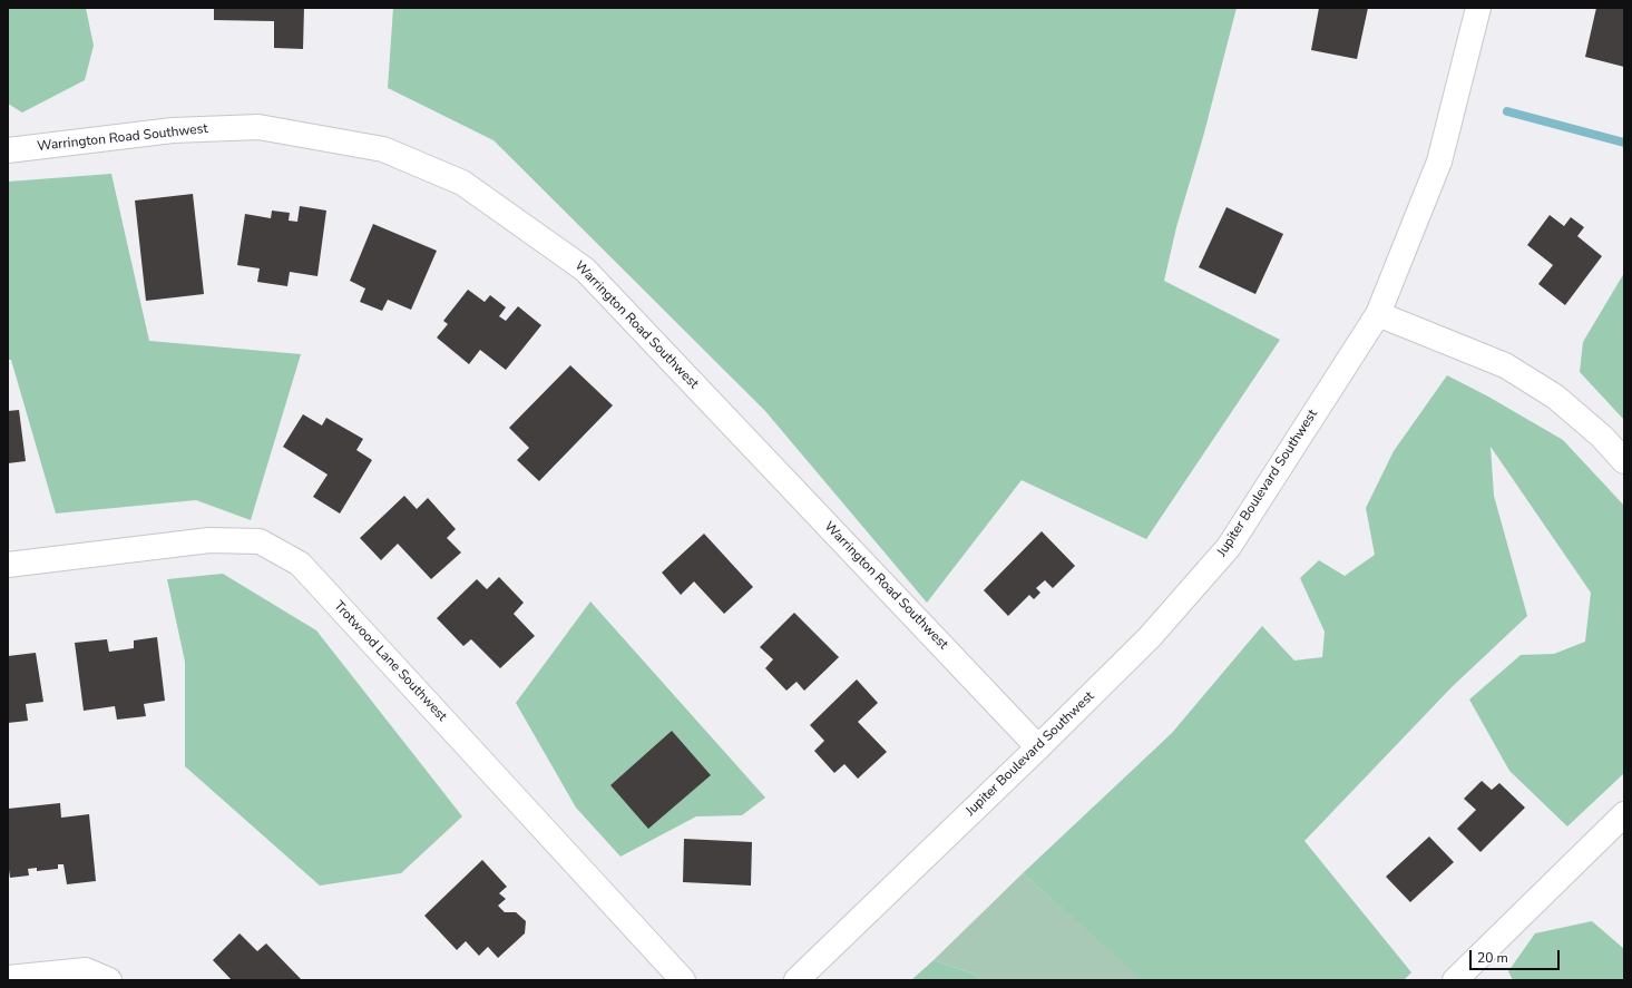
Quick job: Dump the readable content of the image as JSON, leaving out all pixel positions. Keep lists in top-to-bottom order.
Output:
{
  "streets": {
    "street": ["Warrington Road Southwest", "Jupiter Boulevard Southwest", "Trotwood Lane Southwest"]
  },
  "crossings": [
    ["Warrington Road Southwest", "Jupiter Boulevard Southwest"]
  ],
  "scale_bar": "20 m"
}
